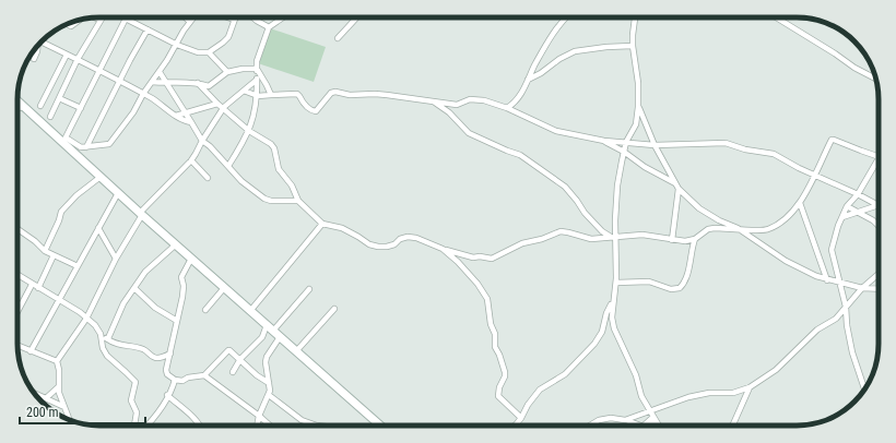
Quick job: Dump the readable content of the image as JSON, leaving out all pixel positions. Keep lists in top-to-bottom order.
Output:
{
  "scale_bar": "200 m"
}
